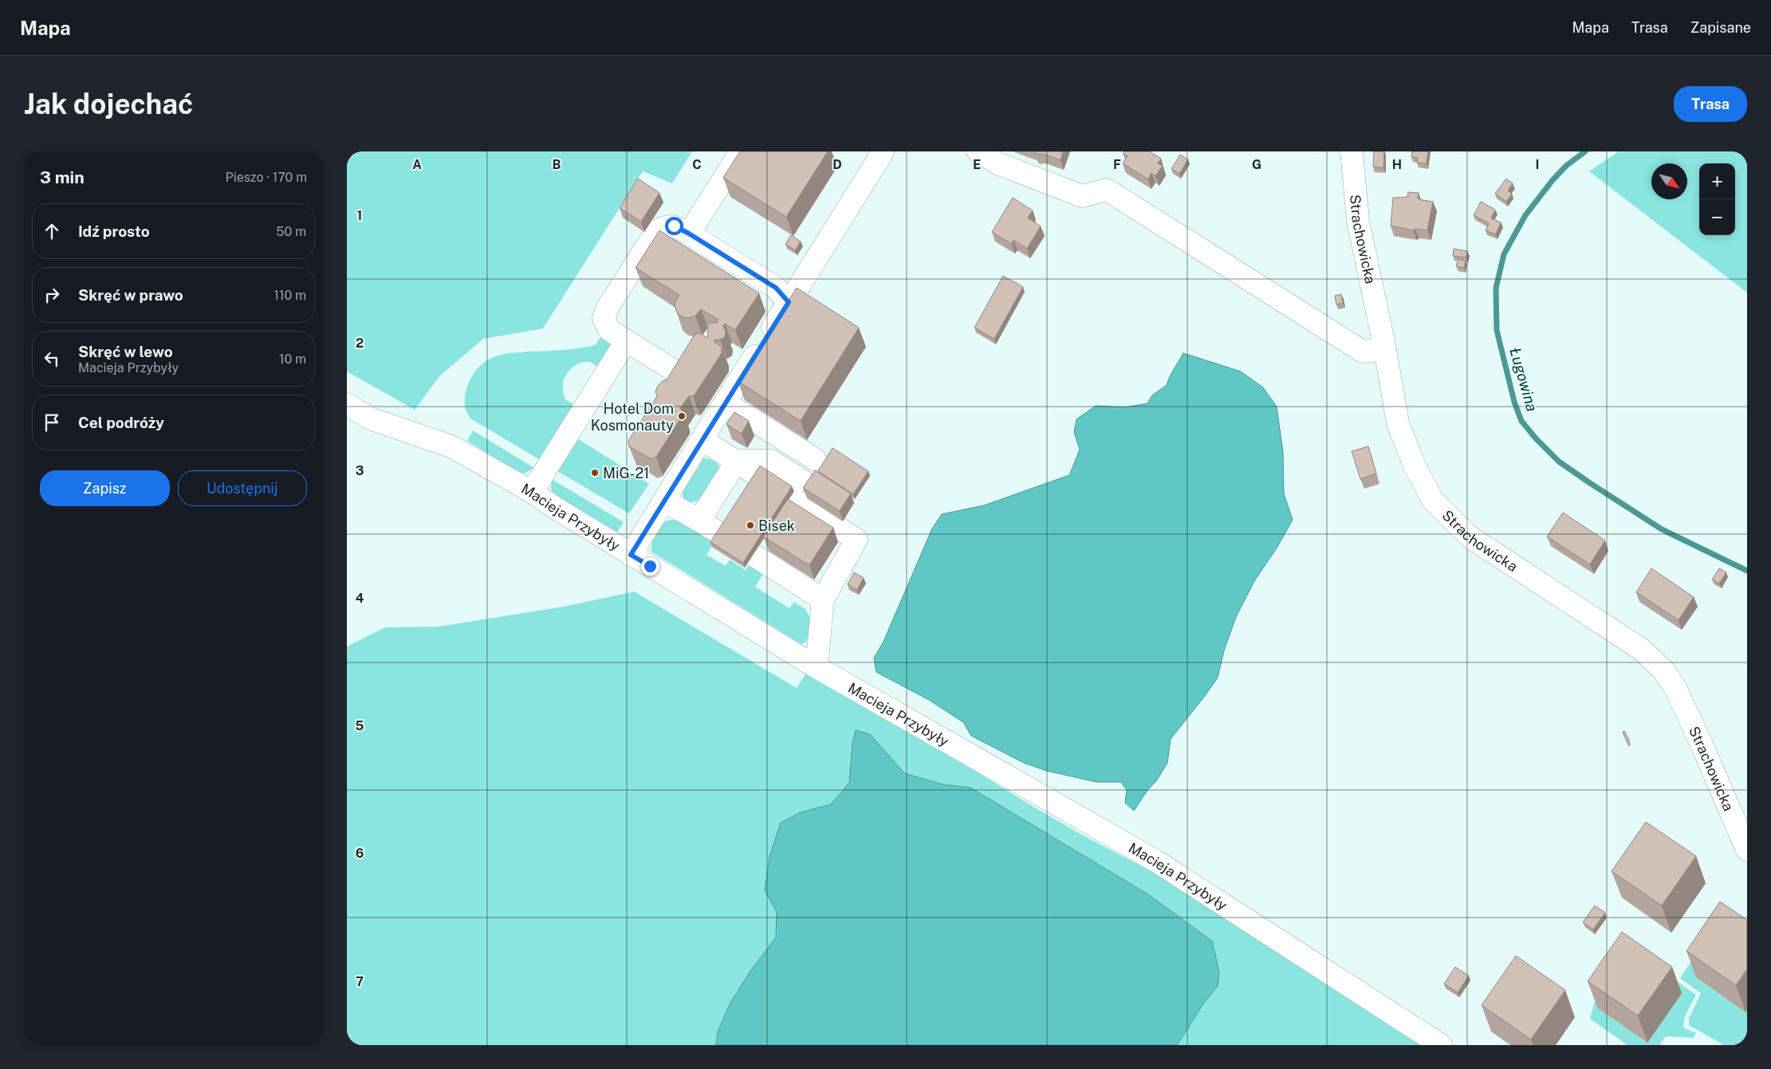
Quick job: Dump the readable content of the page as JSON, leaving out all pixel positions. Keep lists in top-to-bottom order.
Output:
{
  "streets": {
    "street": ["Strachowicka", "Macieja Przybyły"]
  },
  "water": ["Ługowina"],
  "places": ["Hotel Dom Kosmonauty", "MiG-21", "Bisek"],
  "north": "bottom right",
  "page": {
    "header": "Mapa",
    "nav": ["Mapa", "Trasa", "Zapisane"],
    "buttons": [
      "Trasa",
      ["Zapisz", "Udostępnij"]
    ],
    "title": "Jak dojechać",
    "heading": ["3 min", "Pieszo · 170 m"],
    "map_buttons": ["+", "−"],
    "list": [
      ["Idź prosto", "50 m"],
      ["Skręć w prawo", "110 m"],
      ["Skręć w lewo", "Macieja Przybyły", "10 m"],
      "Cel podróży"
    ]
  },
  "grid": {
    "columns": [
      "A",
      "B",
      "C",
      "D",
      "E",
      "F",
      "G",
      "H",
      "I"
    ],
    "rows": [
      "1",
      "2",
      "3",
      "4",
      "5",
      "6",
      "7"
    ]
  }
}
